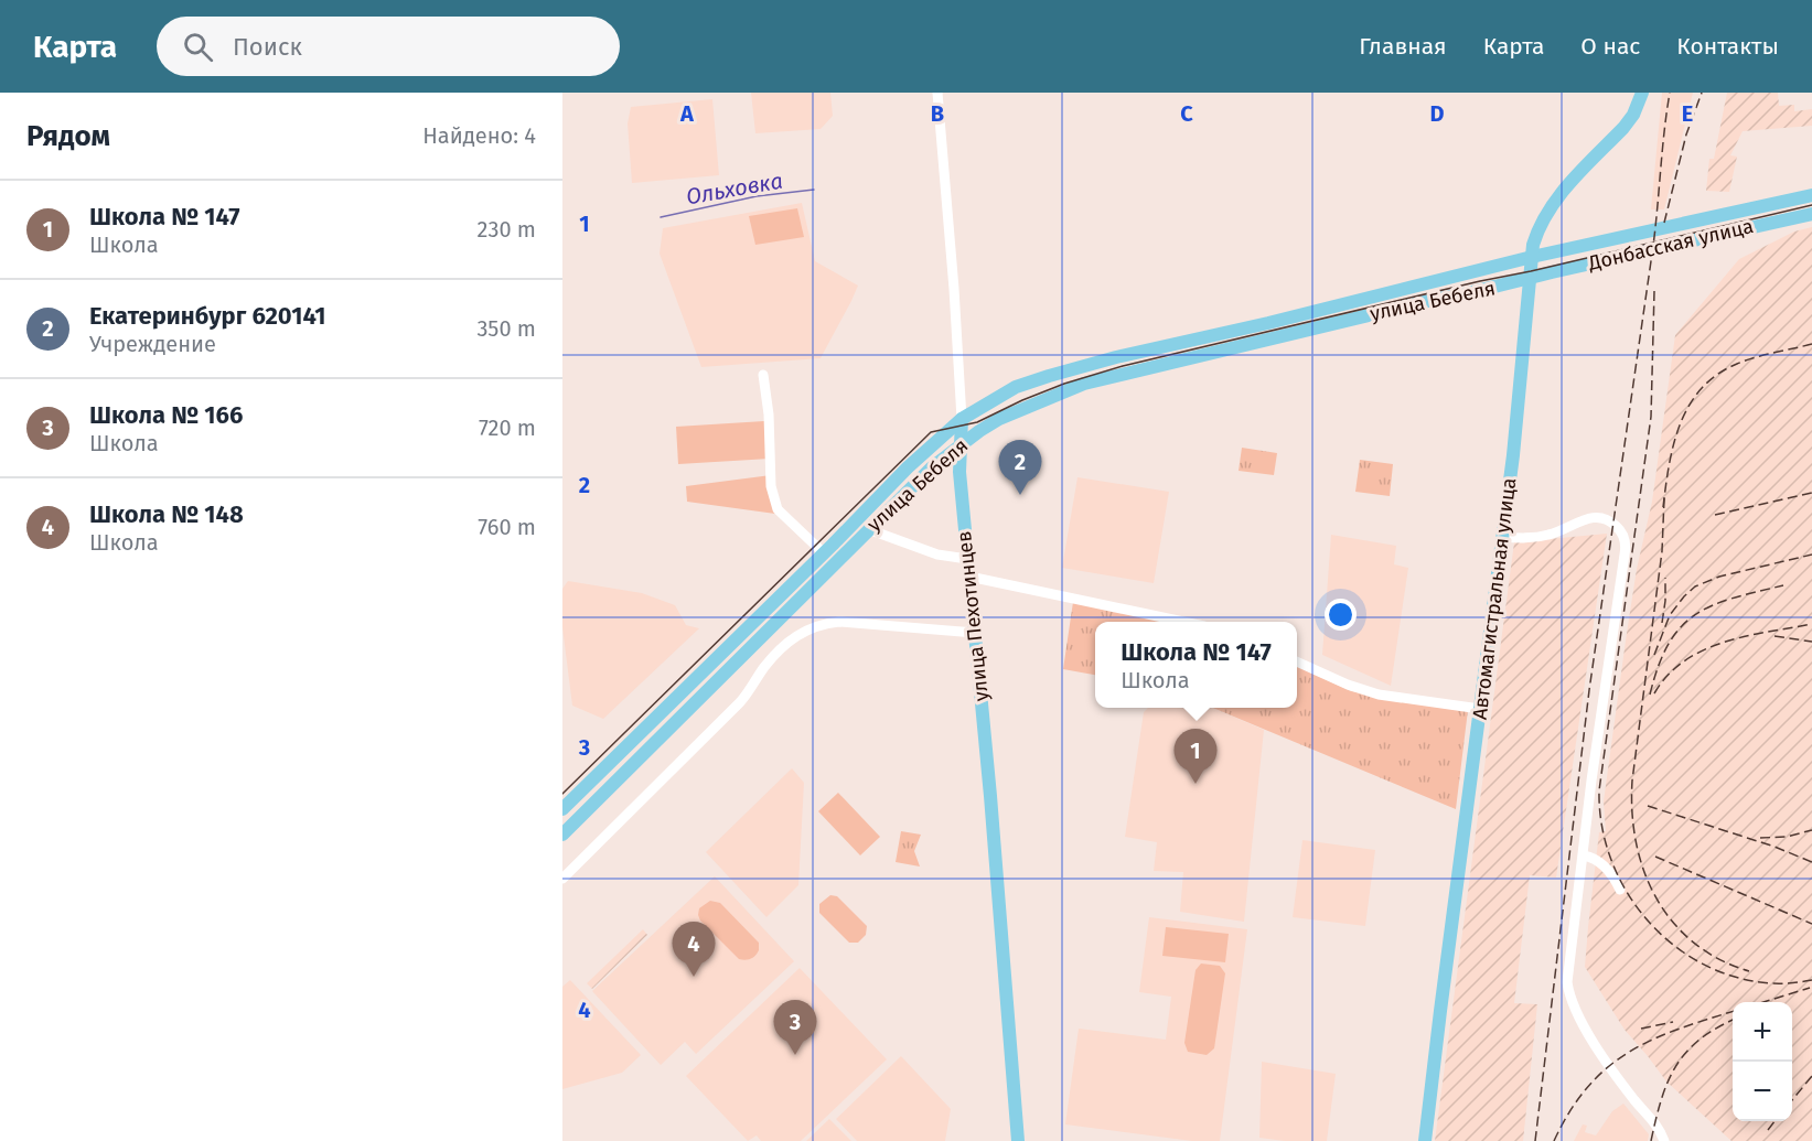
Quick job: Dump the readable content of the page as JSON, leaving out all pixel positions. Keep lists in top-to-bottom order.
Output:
{
  "streets": {
    "main road": [
      "Донбасская улица",
      "улица Бебеля",
      "Автомагистральная улица",
      "улица Пехотинцев"
    ]
  },
  "crossings": [
    ["Донбасская улица", "улица Бебеля"],
    ["Донбасская улица", "Автомагистральная улица"],
    ["улица Бебеля", "Автомагистральная улица"],
    ["улица Бебеля", "улица Пехотинцев"]
  ],
  "water": ["Ольховка"],
  "page": {
    "header": "Карта",
    "search": "Поиск",
    "nav": [
      "Главная",
      "Карта",
      "О нас",
      "Контакты"
    ],
    "heading": ["Рядом", "Найдено: 4"],
    "list": [
      {
        "mark": "1",
        "name": "Школа № 147",
        "note": "Школа",
        "value": "230 m"
      },
      {
        "mark": "2",
        "name": "Екатеринбург 620141",
        "note": "Учреждение",
        "value": "350 m"
      },
      {
        "mark": "3",
        "name": "Школа № 166",
        "note": "Школа",
        "value": "720 m"
      },
      {
        "mark": "4",
        "name": "Школа № 148",
        "note": "Школа",
        "value": "760 m"
      }
    ],
    "pins": [
      "2",
      "1",
      "4",
      "3"
    ],
    "popup": ["Школа № 147", "Школа"],
    "map_buttons": ["+", "−"]
  },
  "grid": {
    "columns": [
      "A",
      "B",
      "C",
      "D",
      "E"
    ],
    "rows": [
      "1",
      "2",
      "3",
      "4"
    ]
  }
}
